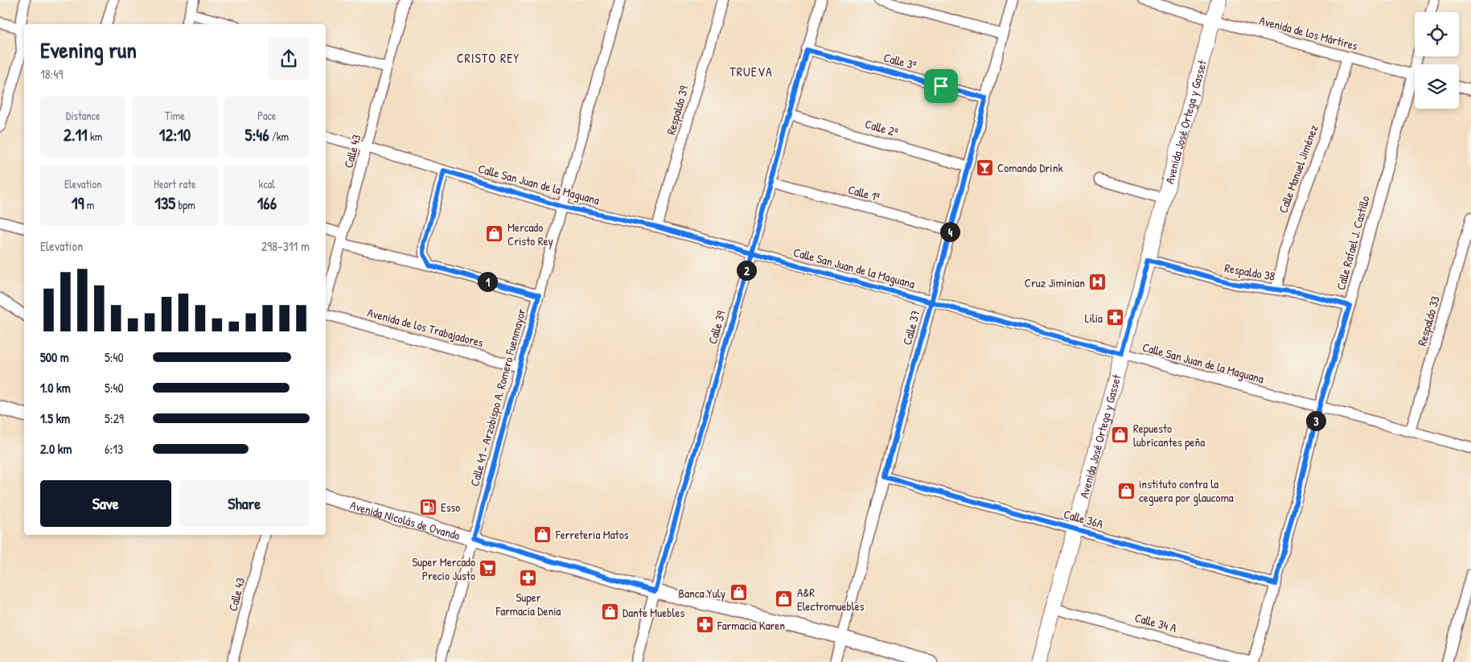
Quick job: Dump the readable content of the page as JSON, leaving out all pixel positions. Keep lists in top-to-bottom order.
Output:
{
  "streets": {
    "main road": ["Avenida José Ortega y Gasset"],
    "street": [
      "Avenida de los Mártires",
      "Calle 3ª",
      "Respaldo 39",
      "Calle 2ª",
      "Calle 43",
      "Calle Manuel Jiménez",
      "Calle San Juan de la Maguana",
      "Calle 1ª",
      "Calle Rafael J. Castillo",
      "Respaldo 38",
      "Respaldo 33",
      "Avenida de los Trabajadores",
      "Calle 39",
      "Calle 37",
      "Calle 41 - Arzobispo A. Romero Fuenmayor",
      "Calle 36A",
      "Avenida Nicolás de Ovando",
      "Calle 34 A"
    ]
  },
  "crossings": [
    ["Avenida de los Mártires", "Avenida José Ortega y Gasset"],
    ["Avenida de los Mártires", "Calle Manuel Jiménez"],
    ["Calle 3ª", "Calle 39"],
    ["Calle 3ª", "Calle 37"],
    ["Respaldo 39", "Calle San Juan de la Maguana"],
    ["Avenida José Ortega y Gasset", "Calle San Juan de la Maguana"],
    ["Avenida José Ortega y Gasset", "Respaldo 38"],
    ["Avenida José Ortega y Gasset", "Calle 36A"],
    ["Avenida José Ortega y Gasset", "Calle 34 A"],
    ["Calle 2ª", "Calle 39"],
    ["Calle 2ª", "Calle 37"],
    ["Calle 43", "Calle San Juan de la Maguana"],
    ["Calle Manuel Jiménez", "Respaldo 38"],
    ["Calle San Juan de la Maguana", "Calle Rafael J. Castillo"],
    ["Calle San Juan de la Maguana", "Respaldo 33"],
    ["Calle San Juan de la Maguana", "Calle 39"],
    ["Calle San Juan de la Maguana", "Calle 37"],
    ["Calle San Juan de la Maguana", "Calle 41 - Arzobispo A. Romero Fuenmayor"],
    ["Calle 1ª", "Calle 39"],
    ["Calle 1ª", "Calle 37"],
    ["Calle Rafael J. Castillo", "Respaldo 38"],
    ["Calle Rafael J. Castillo", "Calle 36A"],
    ["Calle Rafael J. Castillo", "Calle 34 A"],
    ["Avenida de los Trabajadores", "Calle 41 - Arzobispo A. Romero Fuenmayor"],
    ["Calle 39", "Avenida Nicolás de Ovando"],
    ["Calle 37", "Calle 36A"],
    ["Calle 37", "Avenida Nicolás de Ovando"],
    ["Calle 41 - Arzobispo A. Romero Fuenmayor", "Avenida Nicolás de Ovando"]
  ],
  "districts": ["CRISTO REY", "TRUEVA"],
  "places": {
    "bar": ["Comando Drink"],
    "shop": [
      "Mercado Cristo Rey",
      "Repuesto lubricantes peña",
      "instituto contra la ceguera por glaucoma",
      "Ferreteria Matos",
      "Banca Yuly",
      "A&R Electromuebles",
      "Dante Muebles"
    ],
    "hospital": ["Cruz Jiminian"],
    "pharmacy": ["Lilia", "Super Farmacia Denia", "Farmacia Karen"],
    "fuel station": ["Esso"],
    "supermarket": ["Super Mercado Precio Justo"]
  },
  "page": {
    "heading": ["Evening run", "18:49"],
    "stats": [
      ["Distance", "2.11 km"],
      ["Time", "12:10"],
      ["Pace", "5:46 /km"],
      ["Elevation", "19 m"],
      ["Heart rate", "135 bpm"],
      ["kcal", "166"]
    ],
    "pins": [
      "4",
      "2",
      "1",
      "3"
    ],
    "chart": ["Elevation", "298–311 m"],
    "list": [
      {
        "name": "500 m",
        "note": "5:40"
      },
      {
        "name": "1.0 km",
        "note": "5:40"
      },
      {
        "name": "1.5 km",
        "note": "5:29"
      },
      {
        "name": "2.0 km",
        "note": "6:13"
      }
    ],
    "buttons": ["Save", "Share"]
  }
}
